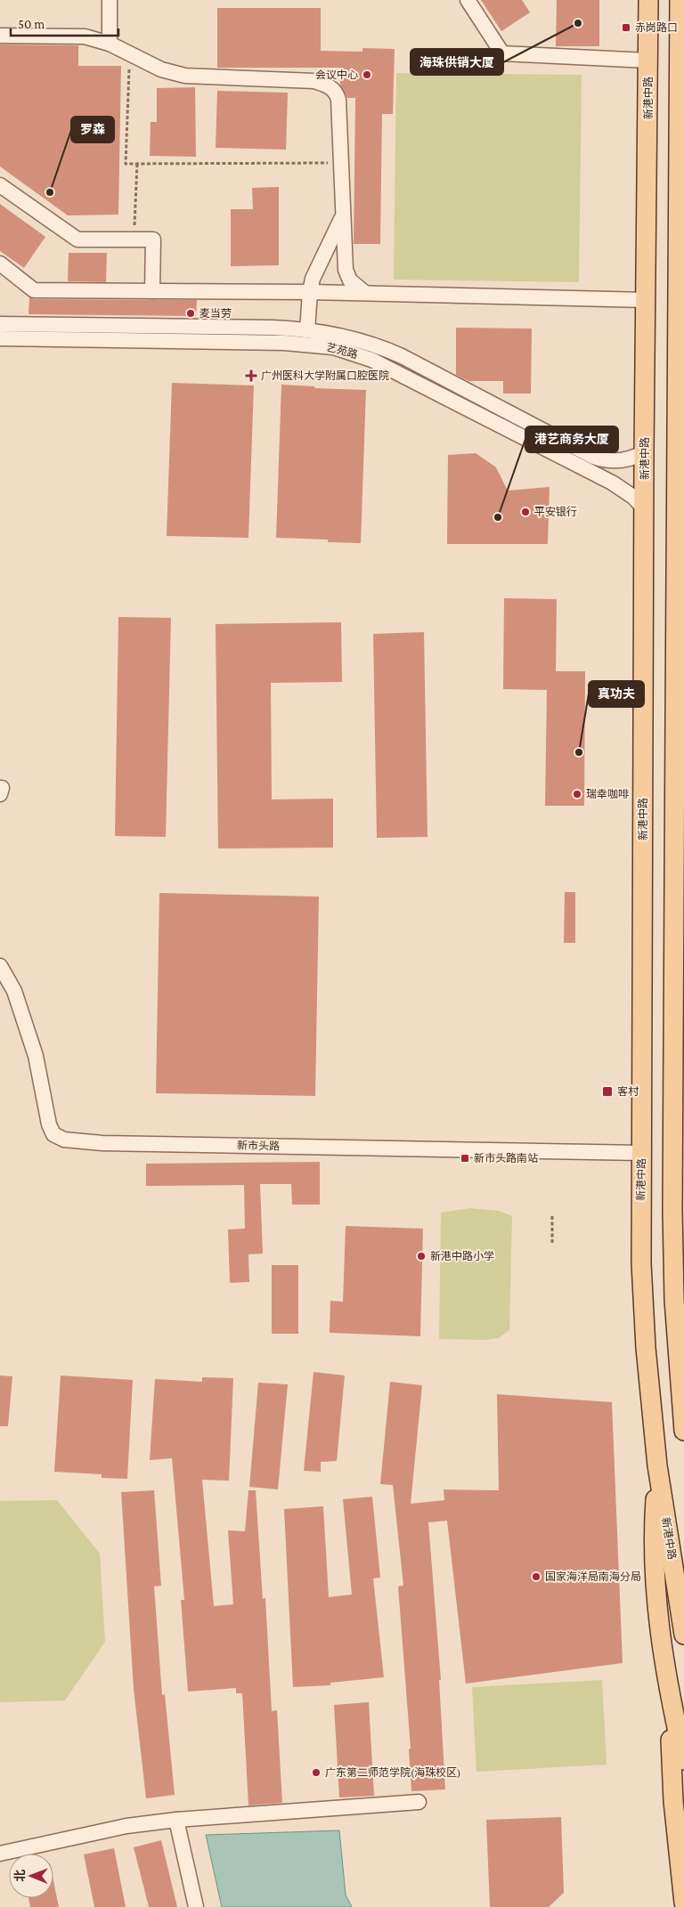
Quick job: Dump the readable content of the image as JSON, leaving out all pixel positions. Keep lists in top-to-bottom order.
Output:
{
  "streets": {
    "main road": ["新港中路"],
    "street": ["艺苑路", "新市头路"]
  },
  "crossings": [
    ["新港中路", "艺苑路"],
    ["新港中路", "新市头路"]
  ],
  "places": {
    "other": [
      "海珠供销大厦",
      "会议中心",
      "罗森",
      "麦当劳",
      "平安银行",
      "港艺商务大厦",
      "真功夫",
      "瑞幸咖啡",
      "新港中路小学",
      "国家海洋局南海分局",
      "广东第二师范学院(海珠校区)"
    ],
    "transit": ["赤岗路口", "客村", "新市头路南站"],
    "health": ["广州医科大学附属口腔医院"]
  },
  "scale_bar": "50 m",
  "north": "left"
}
